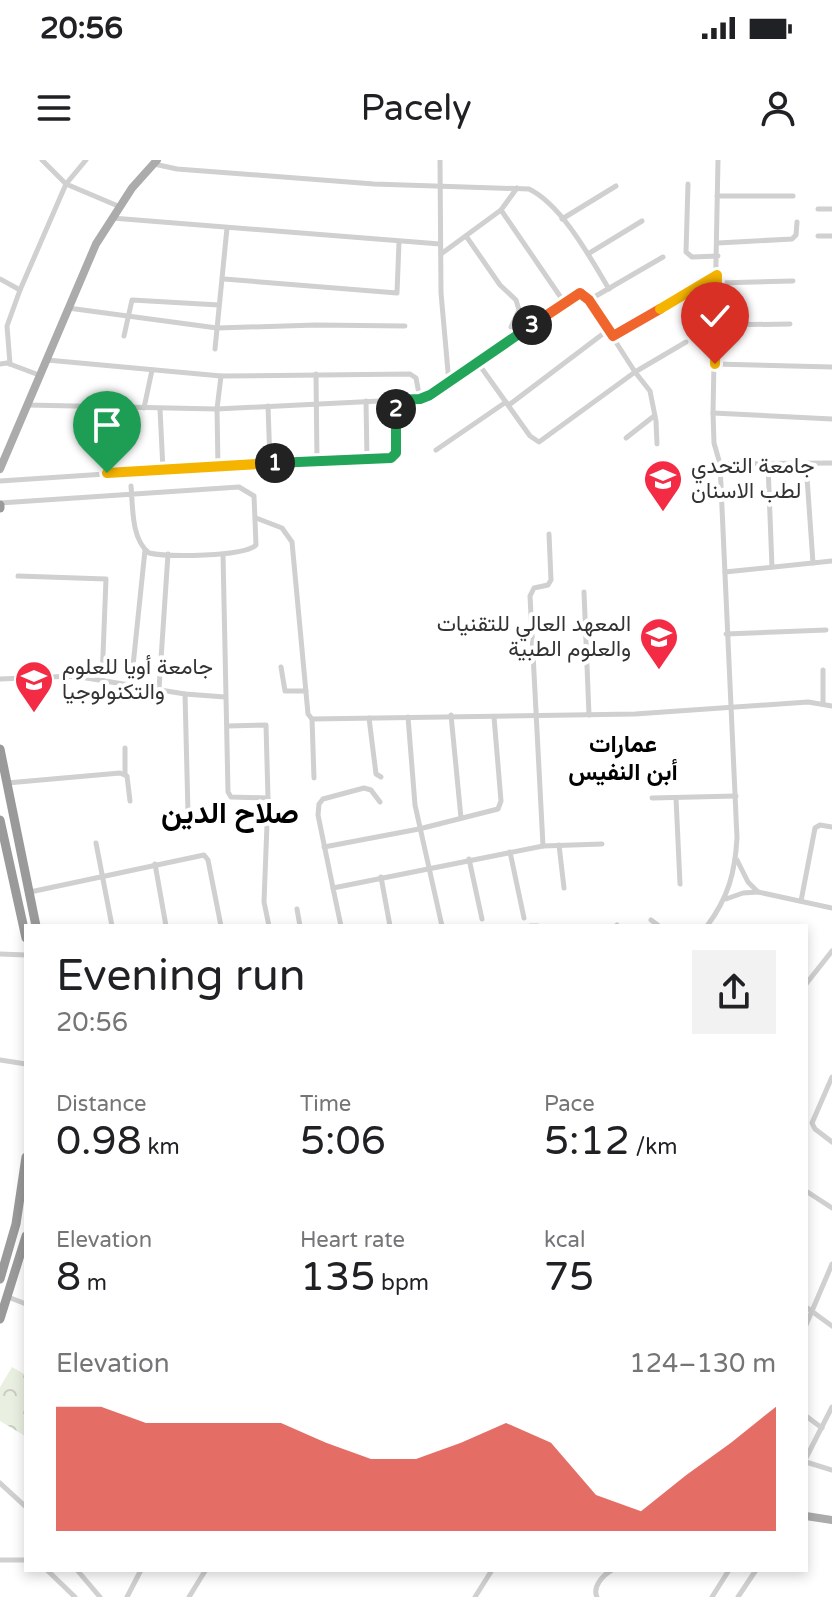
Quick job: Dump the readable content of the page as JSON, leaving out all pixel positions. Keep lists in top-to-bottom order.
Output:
{
  "districts": ["عمارات أبن النفيس", "صلاح الدين"],
  "places": {
    "school or university": ["جامعة التحدي لطب الاسنان", "المعهد العالي للتقنيات والعلوم الطبية", "جامعة أويا للعلوم والتكنولوجيا"]
  },
  "page": {
    "status": "20:56",
    "header": "Pacely",
    "pins": ["3", "2", "1"],
    "heading": ["Evening run", "20:56"],
    "stats": [
      ["Distance", "0.98 km"],
      ["Time", "5:06"],
      ["Pace", "5:12 /km"],
      ["Elevation", "8 m"],
      ["Heart rate", "135 bpm"],
      ["kcal", "75"]
    ],
    "chart": ["Elevation", "124–130 m"]
  }
}
